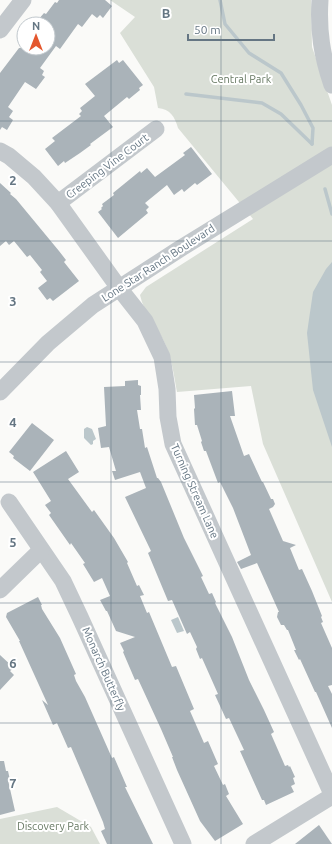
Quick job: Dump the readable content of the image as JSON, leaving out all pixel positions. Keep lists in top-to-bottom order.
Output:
{
  "streets": {
    "street": [
      "Creeping Vine Court",
      "Lone Star Ranch Boulevard",
      "Turning Stream Lane",
      "Monarch Butterfly"
    ]
  },
  "crossings": [
    ["Creeping Vine Court", "Turning Stream Lane"],
    ["Lone Star Ranch Boulevard", "Turning Stream Lane"]
  ],
  "parks": ["Central Park", "Discovery Park"],
  "scale_bar": "50 m",
  "north": "top",
  "grid": {
    "columns": ["B"],
    "rows": [
      "2",
      "3",
      "4",
      "5",
      "6",
      "7"
    ]
  }
}
